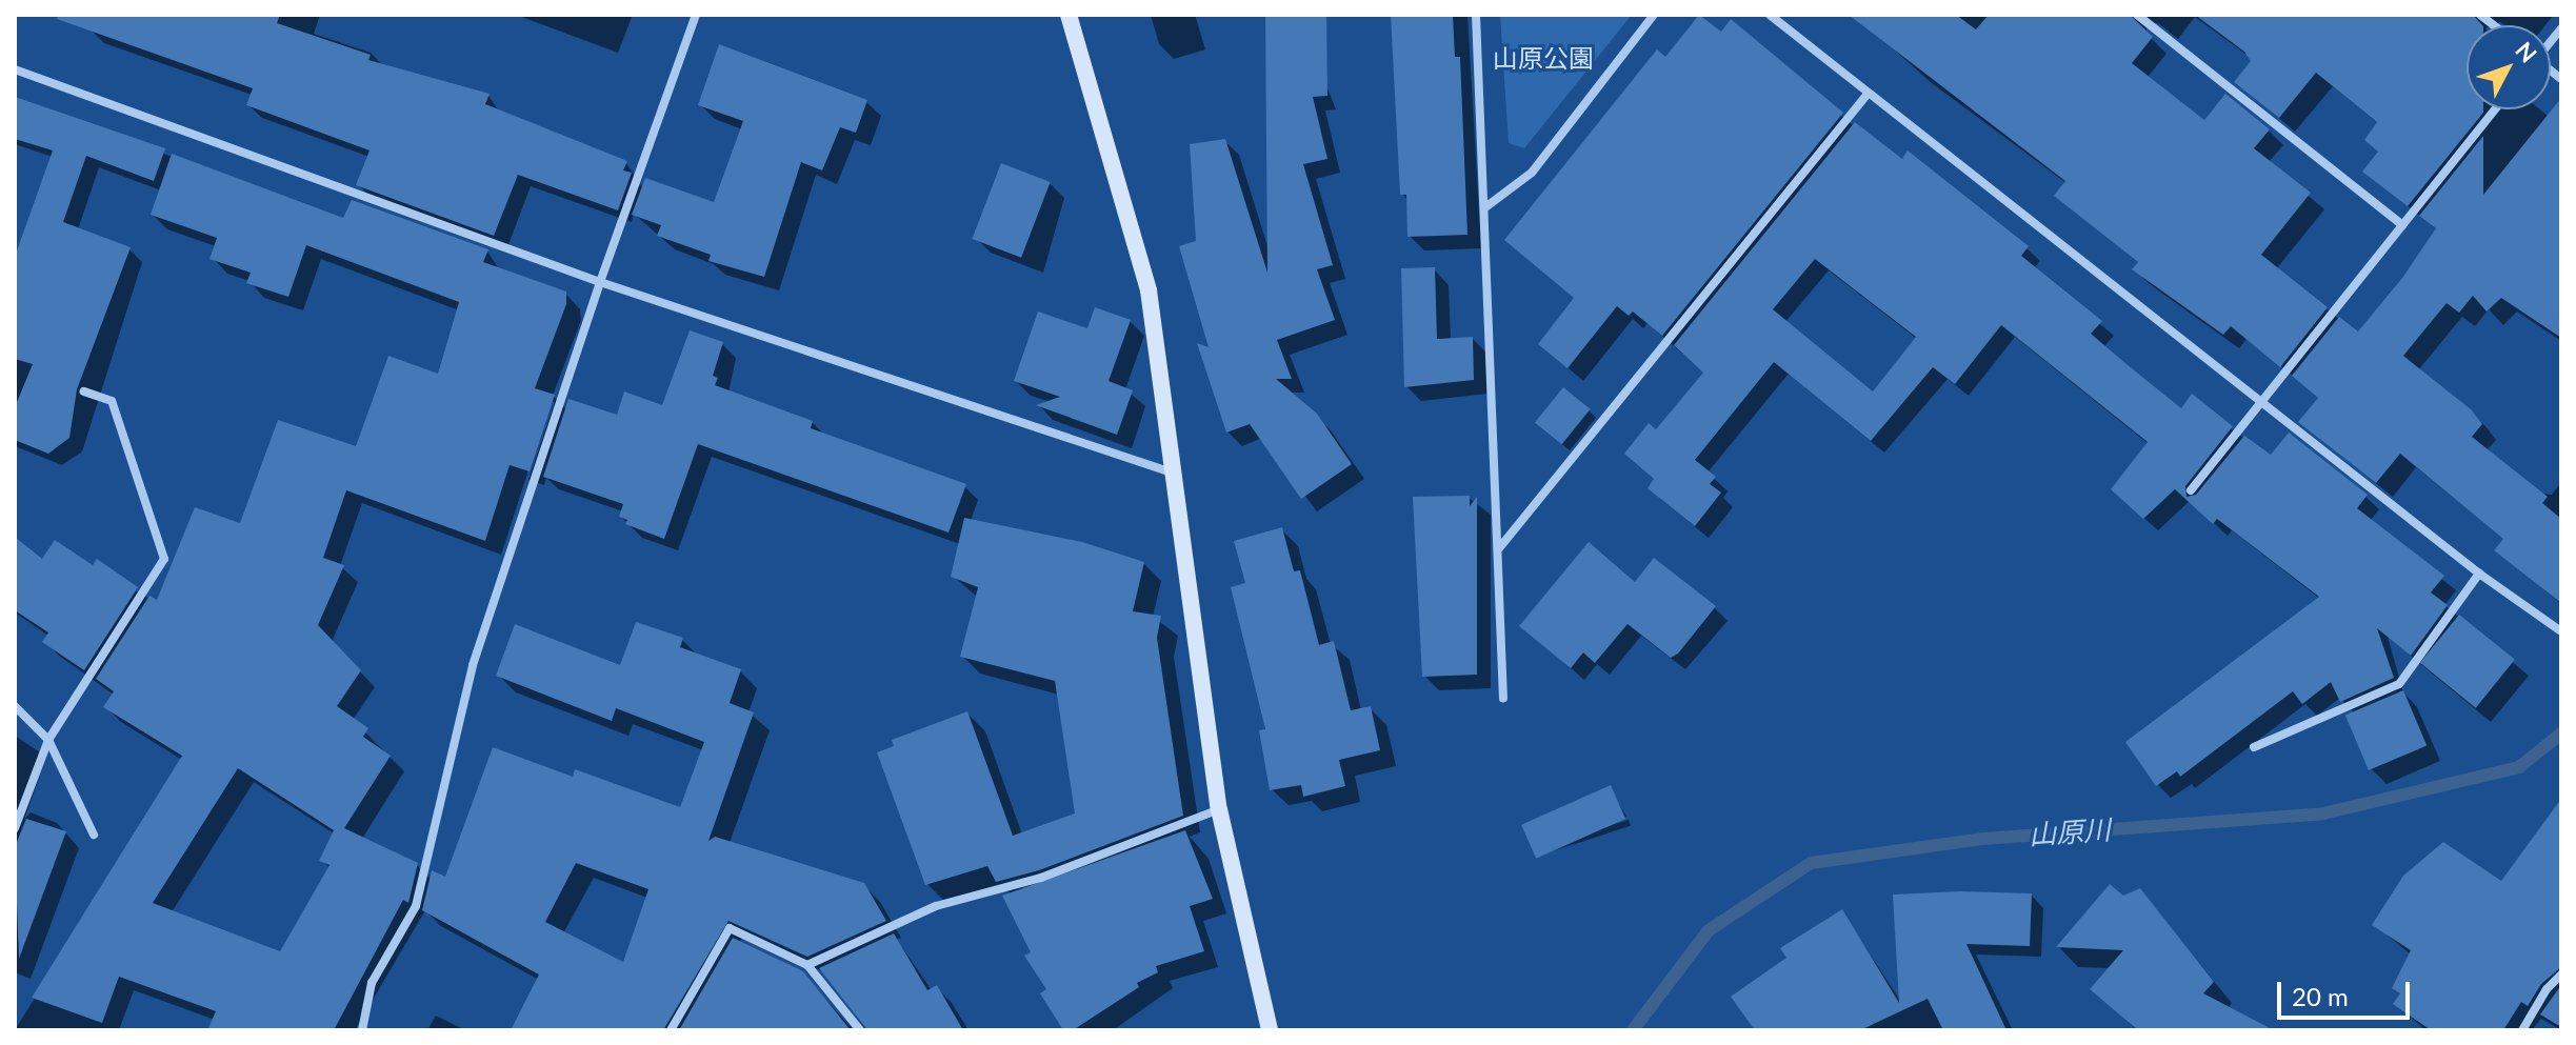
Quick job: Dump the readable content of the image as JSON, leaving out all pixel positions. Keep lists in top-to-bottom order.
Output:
{
  "water": ["山原川"],
  "parks": ["山原公園"],
  "scale_bar": "20 m",
  "north": "top right"
}
